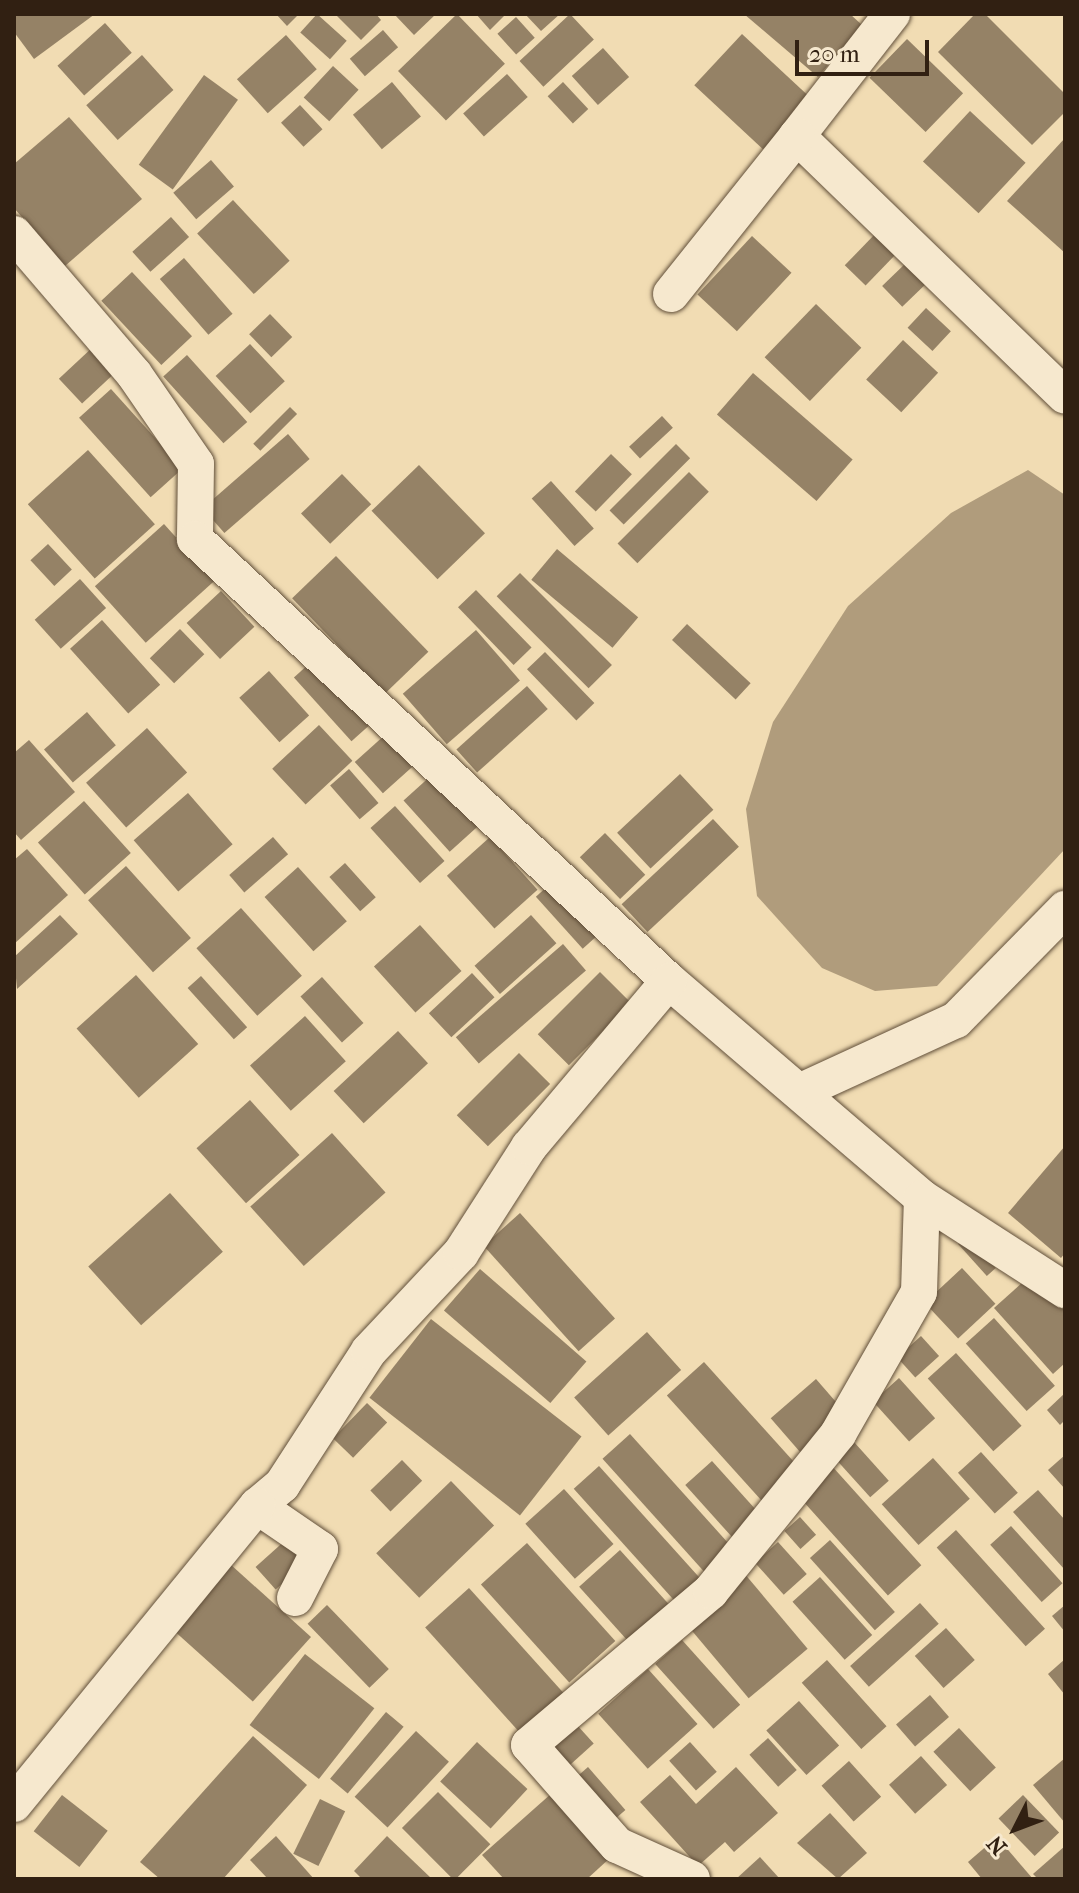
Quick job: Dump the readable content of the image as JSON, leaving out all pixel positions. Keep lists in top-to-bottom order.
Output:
{
  "scale_bar": "20 m",
  "north": "bottom left"
}
